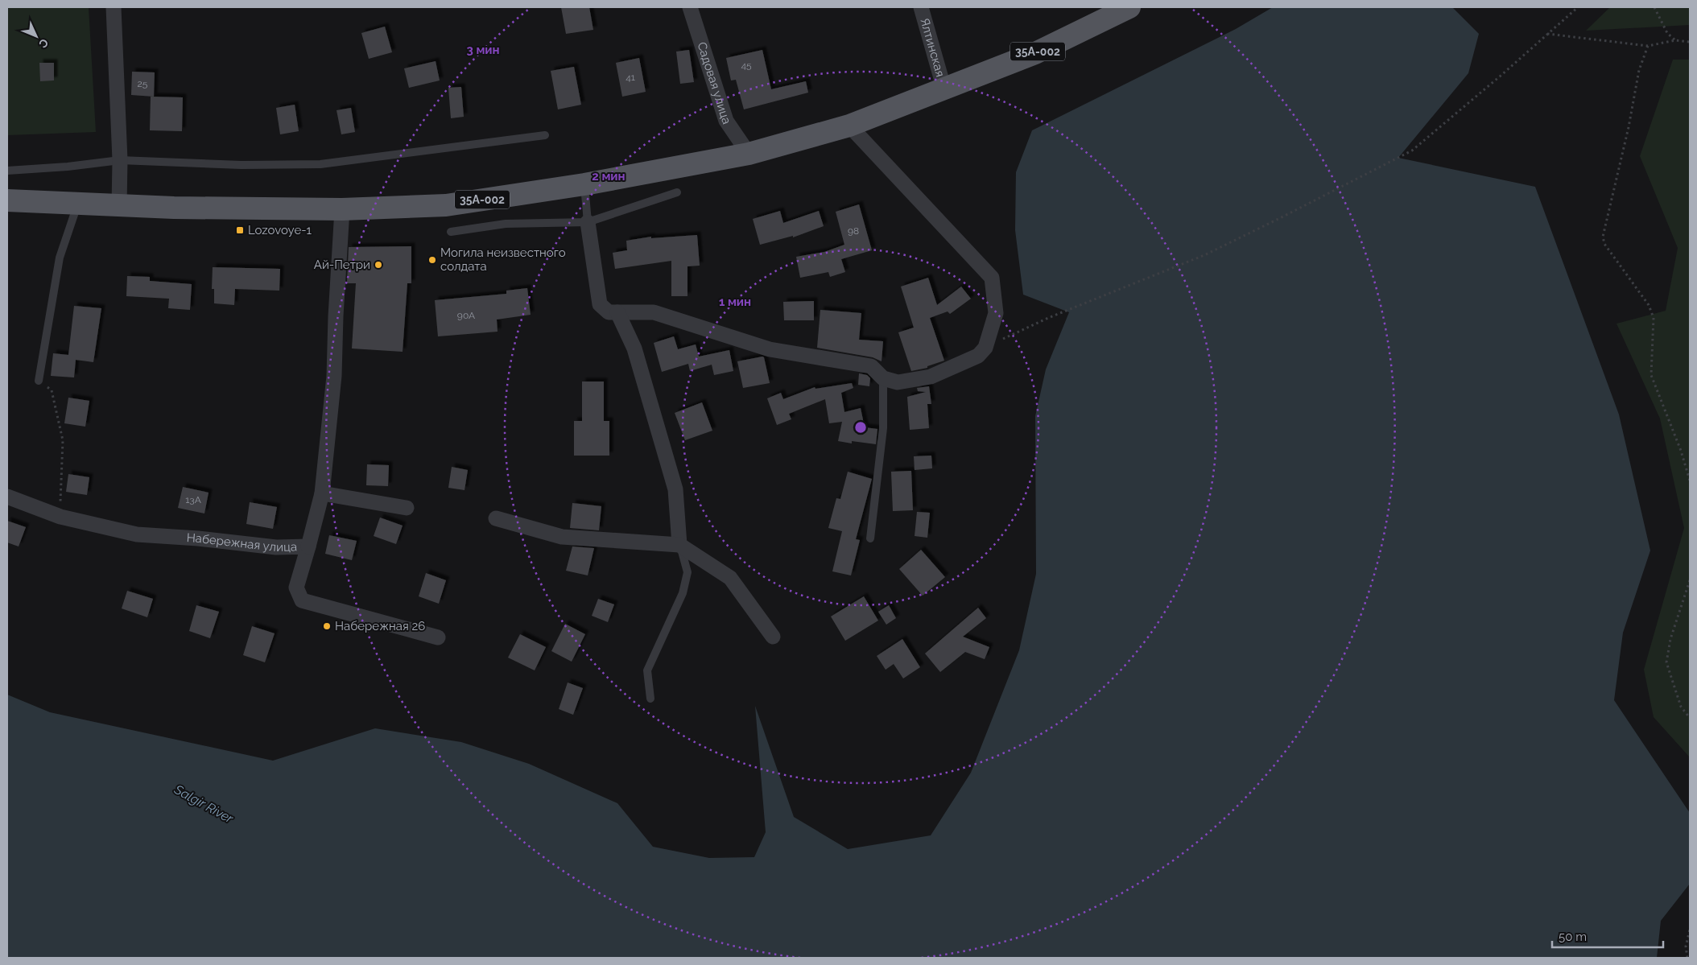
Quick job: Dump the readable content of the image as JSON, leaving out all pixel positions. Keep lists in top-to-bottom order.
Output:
{
  "streets": {
    "main road": ["35А-002"],
    "street": ["Ялтинская", "Садовая улица", "Набережная улица"]
  },
  "crossings": [
    ["Ялтинская", "35А-002"],
    ["35А-002", "Садовая улица"]
  ],
  "water": ["Salgir River"],
  "places": {
    "transit": ["Lozovoye-1"],
    "other": ["Могила неизвестного солдата", "Ай-Петри", "Набережная 26"]
  },
  "house_numbers": [
    "45",
    "41",
    "25",
    "98",
    "90А",
    "13А"
  ],
  "scale_bar": "50 m",
  "north": "bottom right",
  "rings": ["3 мин", "2 мин", "1 мин"]
}
